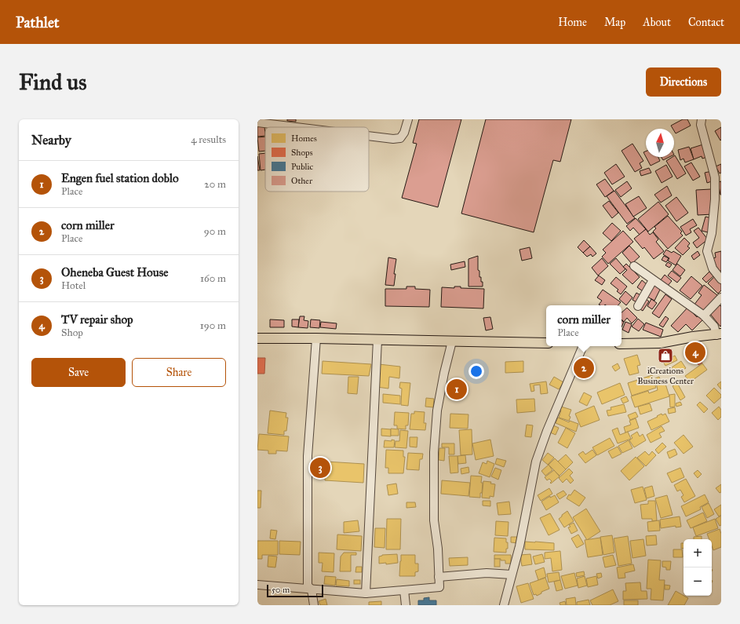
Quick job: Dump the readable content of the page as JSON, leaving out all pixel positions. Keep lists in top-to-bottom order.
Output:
{
  "places": {
    "shop": ["iCreations Business Center"]
  },
  "legend": [
    "Homes",
    "Shops",
    "Public",
    "Other"
  ],
  "scale_bar": "50 m",
  "north": "top",
  "page": {
    "header": "Pathlet",
    "nav": [
      "Home",
      "Map",
      "About",
      "Contact"
    ],
    "buttons": [
      "Directions",
      ["Save", "Share"]
    ],
    "title": "Find us",
    "heading": ["Nearby", "4 results"],
    "list": [
      {
        "mark": "1",
        "name": "Engen fuel station doblo",
        "note": "Place",
        "value": "20 m"
      },
      {
        "mark": "2",
        "name": "corn miller",
        "note": "Place",
        "value": "90 m"
      },
      {
        "mark": "3",
        "name": "Oheneba Guest House",
        "note": "Hotel",
        "value": "160 m"
      },
      {
        "mark": "4",
        "name": "TV repair shop",
        "note": "Shop",
        "value": "190 m"
      }
    ],
    "popup": ["corn miller", "Place"],
    "pins": [
      "4",
      "2",
      "1",
      "3"
    ],
    "map_buttons": ["+", "−"],
    "scale": "50 m"
  }
}
